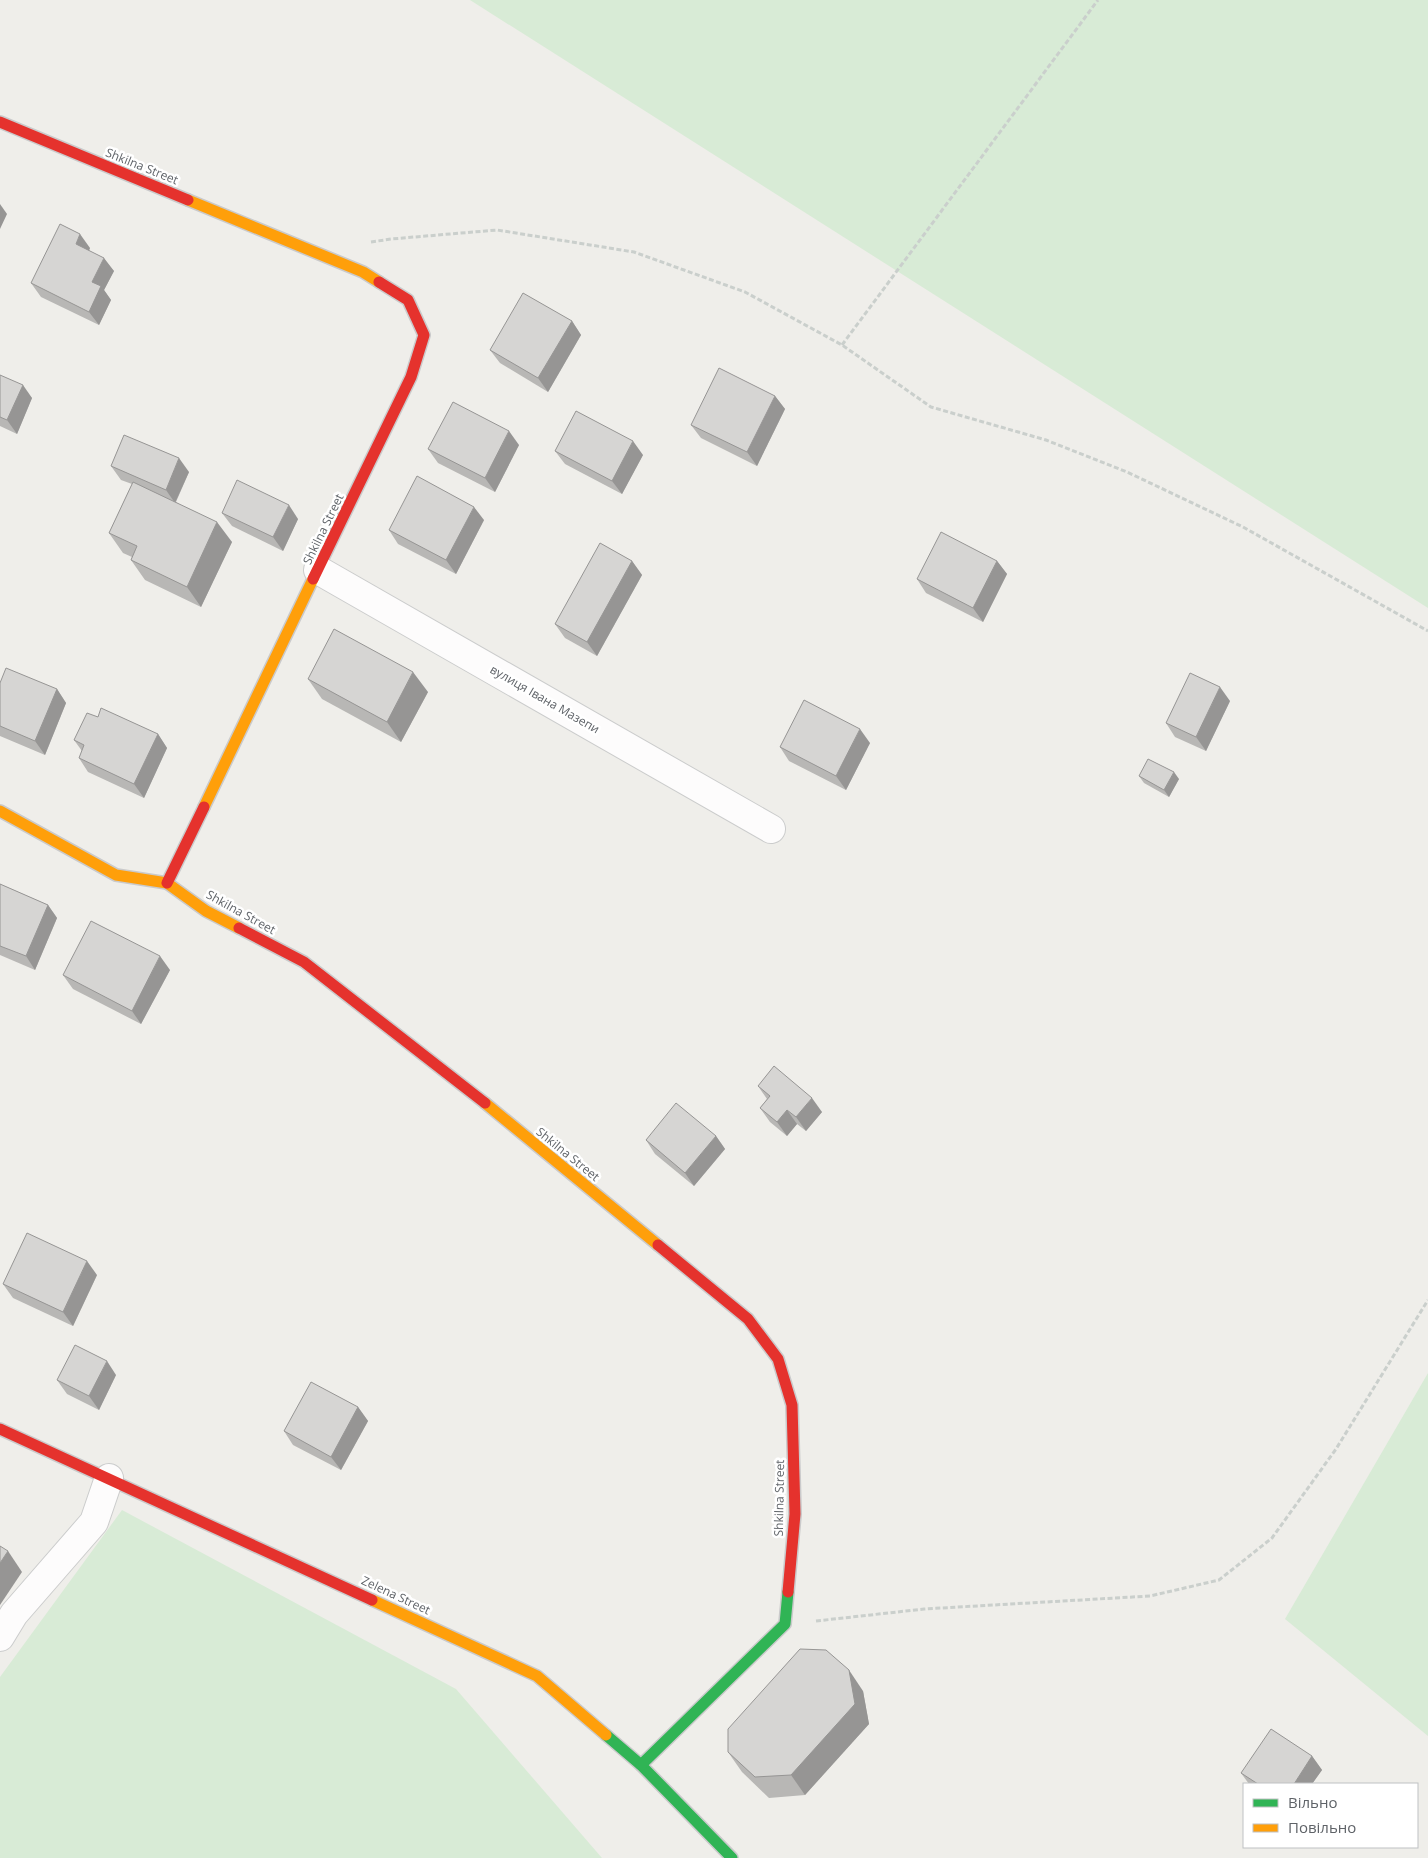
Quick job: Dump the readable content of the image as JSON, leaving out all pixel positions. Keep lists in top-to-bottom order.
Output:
{
  "streets": {
    "street": ["Shkilna Street", "вулиця Івана Мазепи", "Zelena Street"]
  },
  "crossings": [
    ["Shkilna Street", "вулиця Івана Мазепи"]
  ],
  "legend": ["Вільно", "Повільно"]
}
